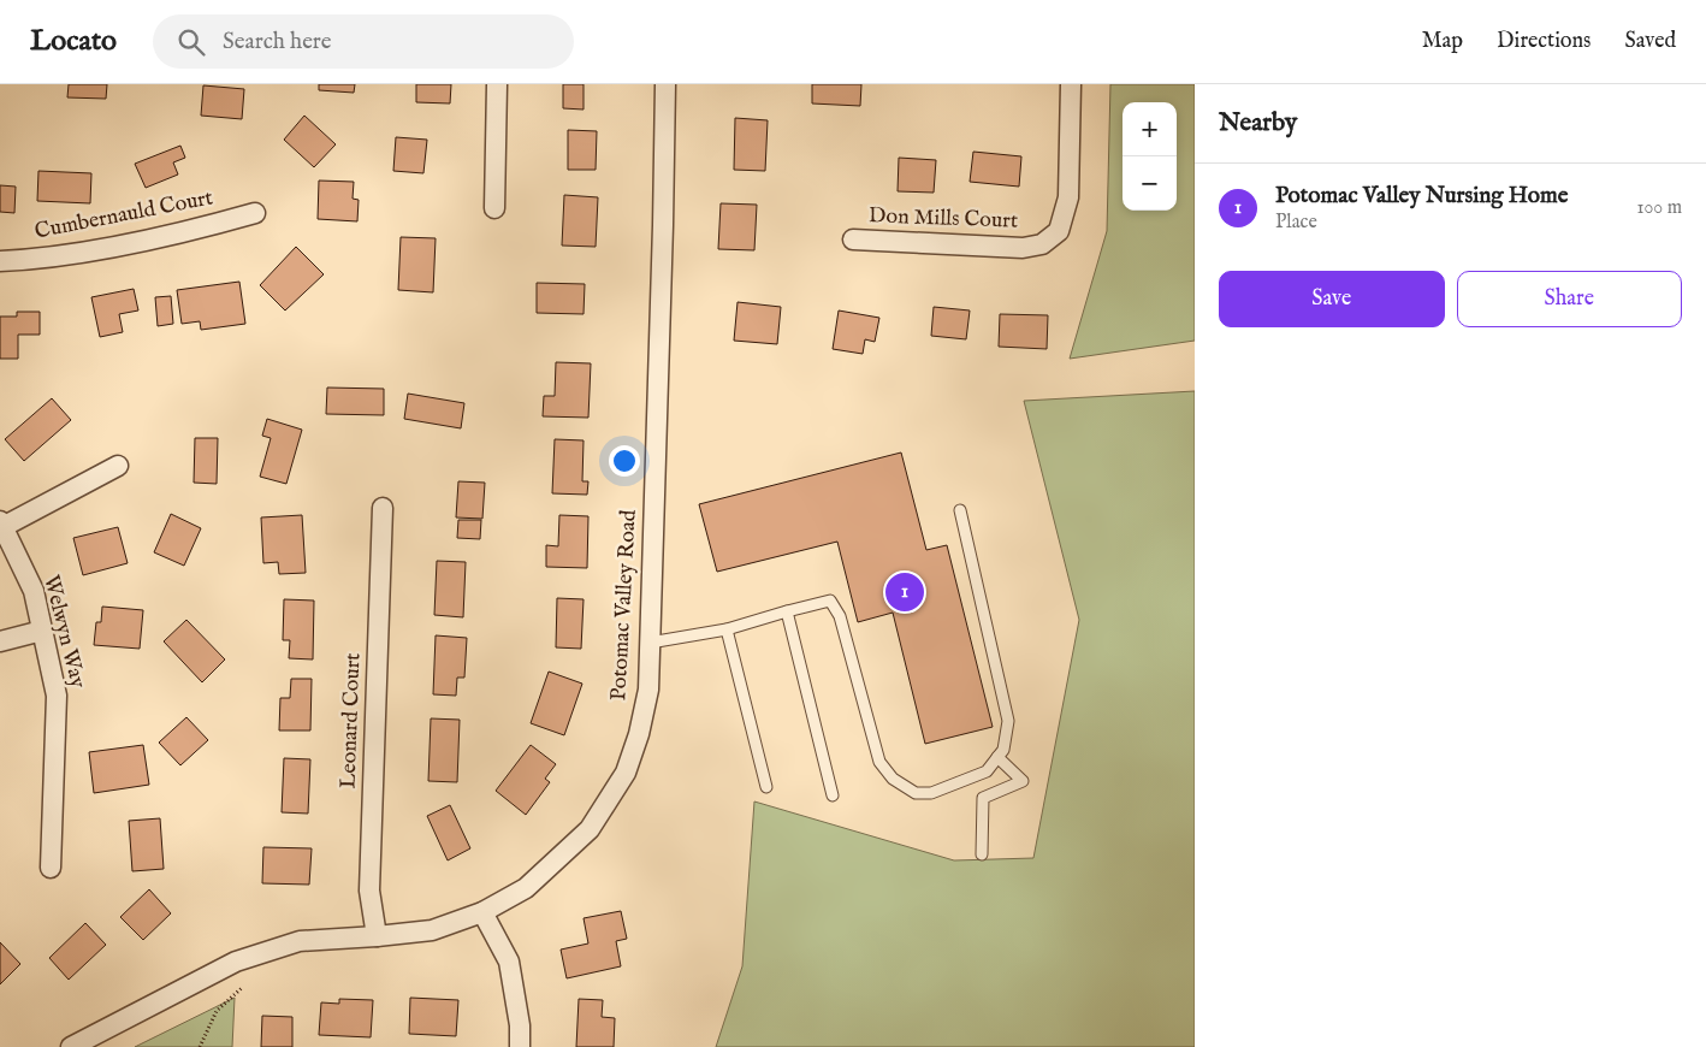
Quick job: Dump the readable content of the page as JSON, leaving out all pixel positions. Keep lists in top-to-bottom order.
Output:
{
  "streets": {
    "street": [
      "Cumbernauld Court",
      "Don Mills Court",
      "Potomac Valley Road",
      "Welwyn Way",
      "Leonard Court"
    ]
  },
  "crossings": [
    ["Potomac Valley Road", "Leonard Court"]
  ],
  "page": {
    "header": "Locato",
    "search": "Search here",
    "nav": ["Map", "Directions", "Saved"],
    "heading": "Nearby",
    "map_buttons": ["+", "−"],
    "list": [
      {
        "mark": "1",
        "name": "Potomac Valley Nursing Home",
        "note": "Place",
        "value": "100 m"
      }
    ],
    "buttons": ["Save", "Share"],
    "pins": "1"
  }
}
